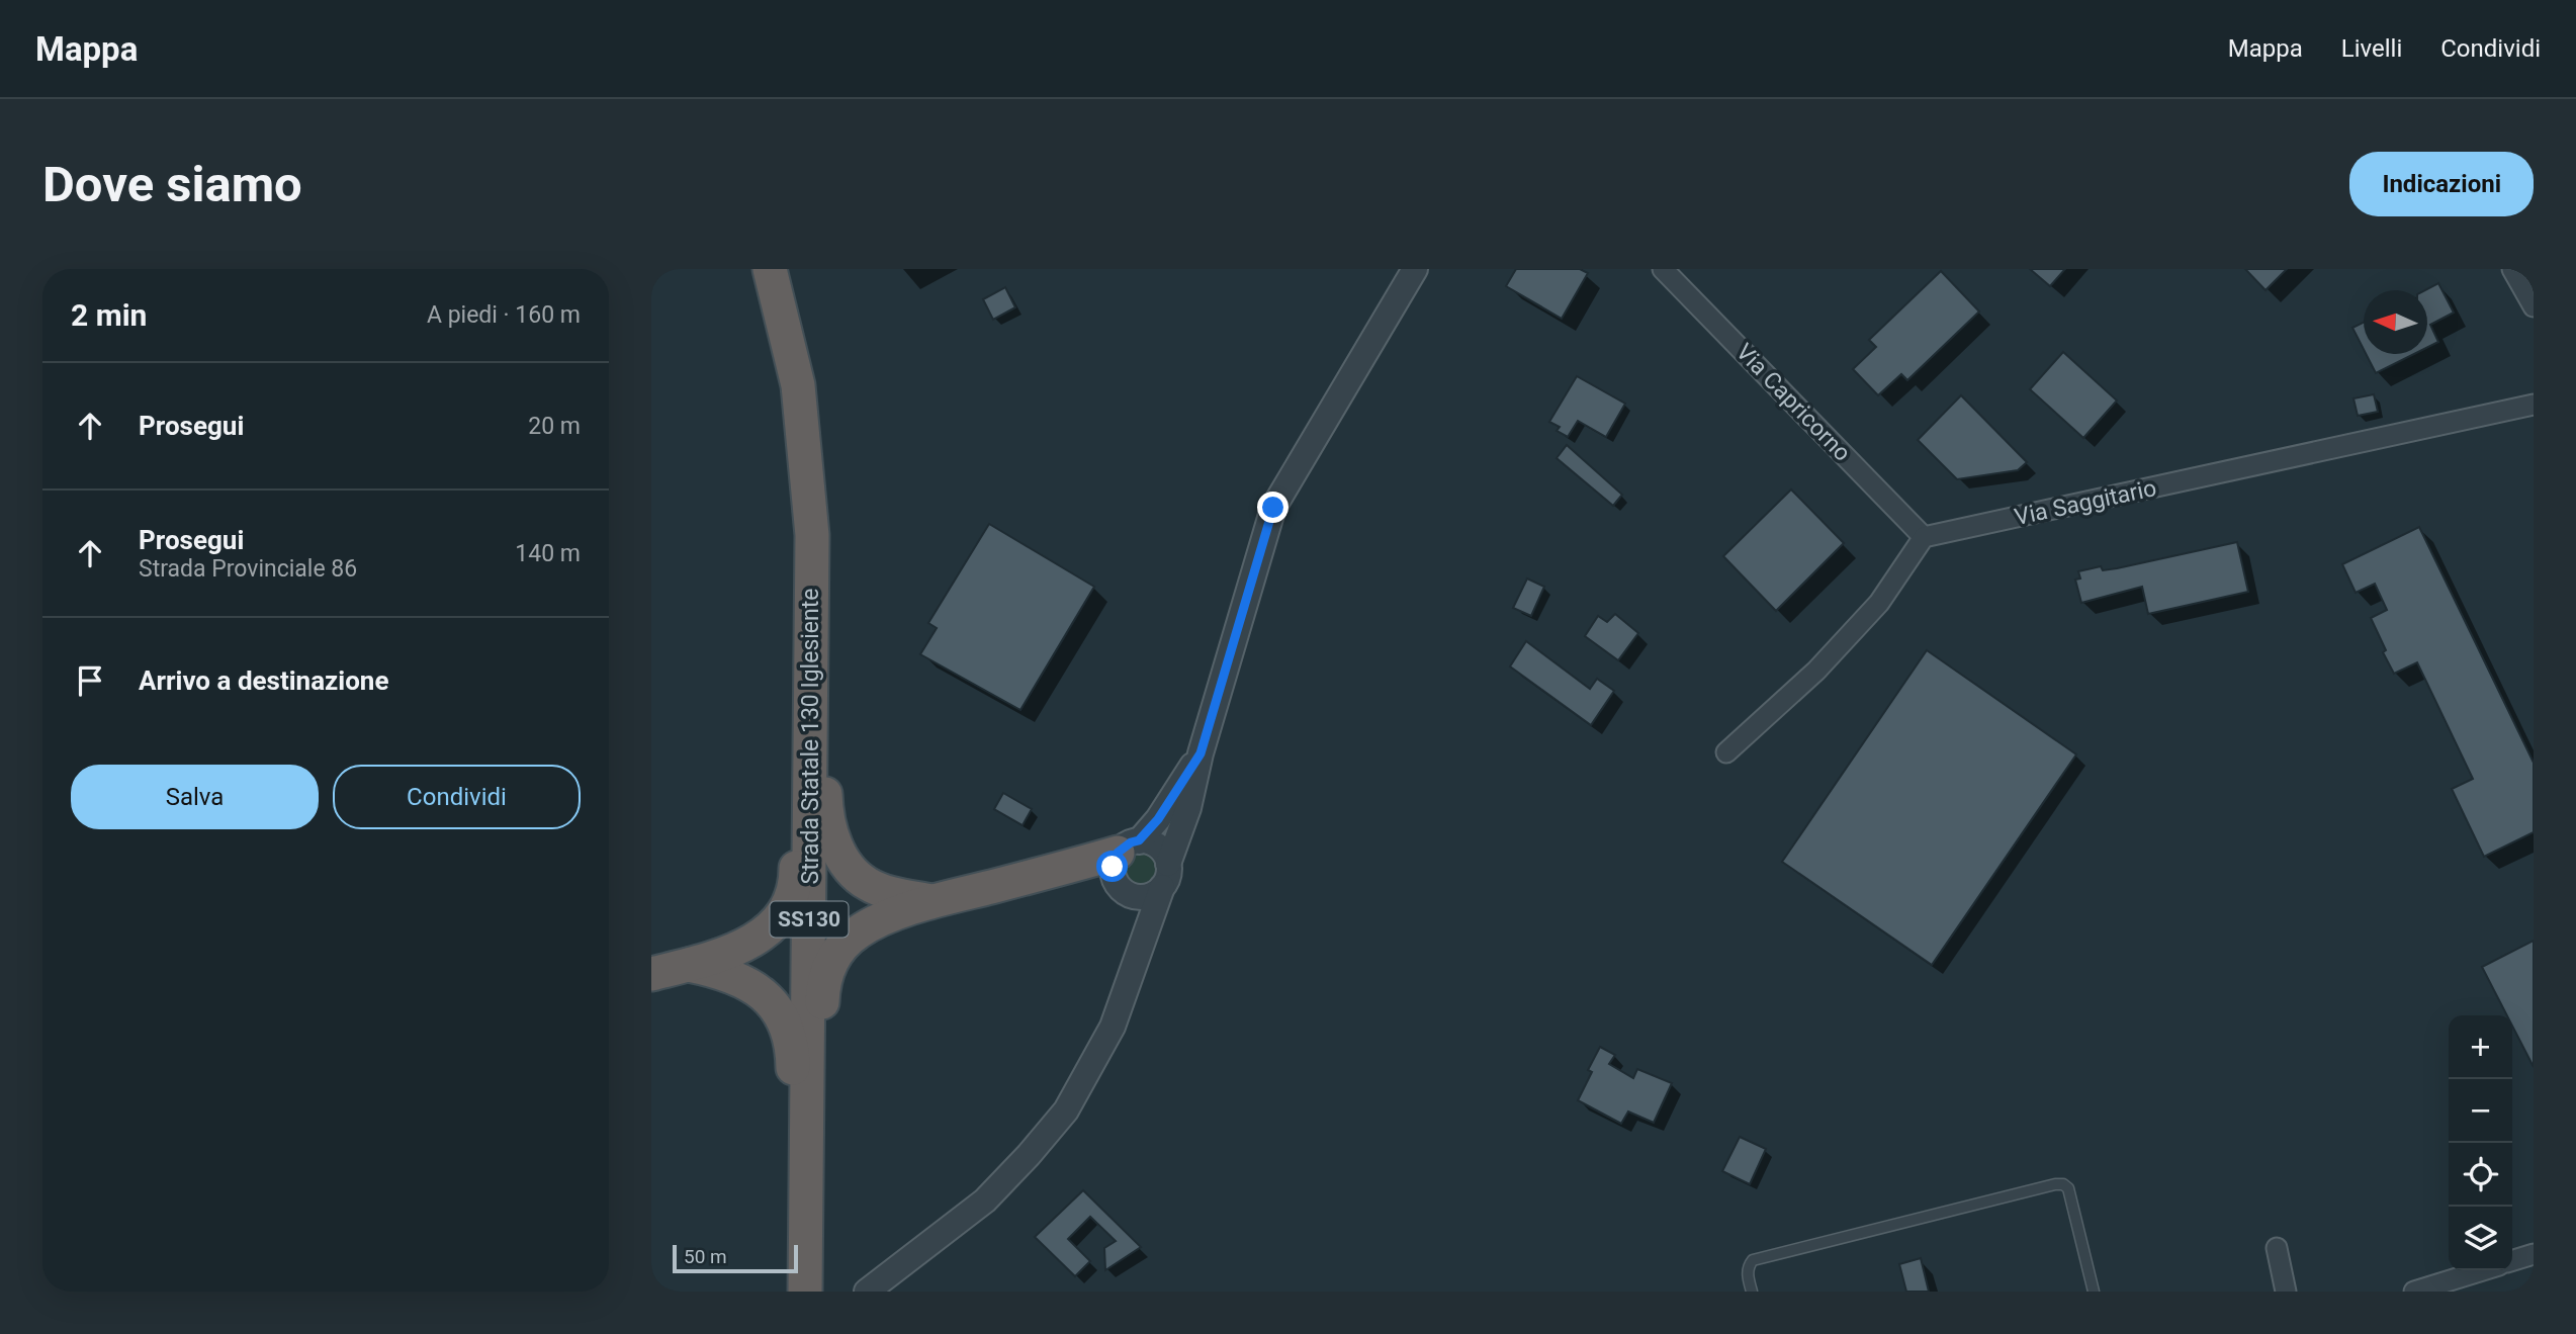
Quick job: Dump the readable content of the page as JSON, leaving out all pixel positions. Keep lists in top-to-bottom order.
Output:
{
  "streets": {
    "highway": ["Strada Statale 130 Iglesiente", "SS130"],
    "street": ["Via Capricorno", "Via Saggitario"]
  },
  "crossings": [
    ["Via Capricorno", "Via Saggitario"]
  ],
  "scale_bar": "50 m",
  "north": "left",
  "page": {
    "header": "Mappa",
    "nav": ["Mappa", "Livelli", "Condividi"],
    "buttons": [
      "Indicazioni",
      ["Salva", "Condividi"]
    ],
    "title": "Dove siamo",
    "heading": ["2 min", "A piedi · 160 m"],
    "list": [
      ["Prosegui", "20 m"],
      ["Prosegui", "Strada Provinciale 86", "140 m"],
      "Arrivo a destinazione"
    ],
    "map_buttons": ["+", "−"],
    "scale": "50 m"
  }
}
